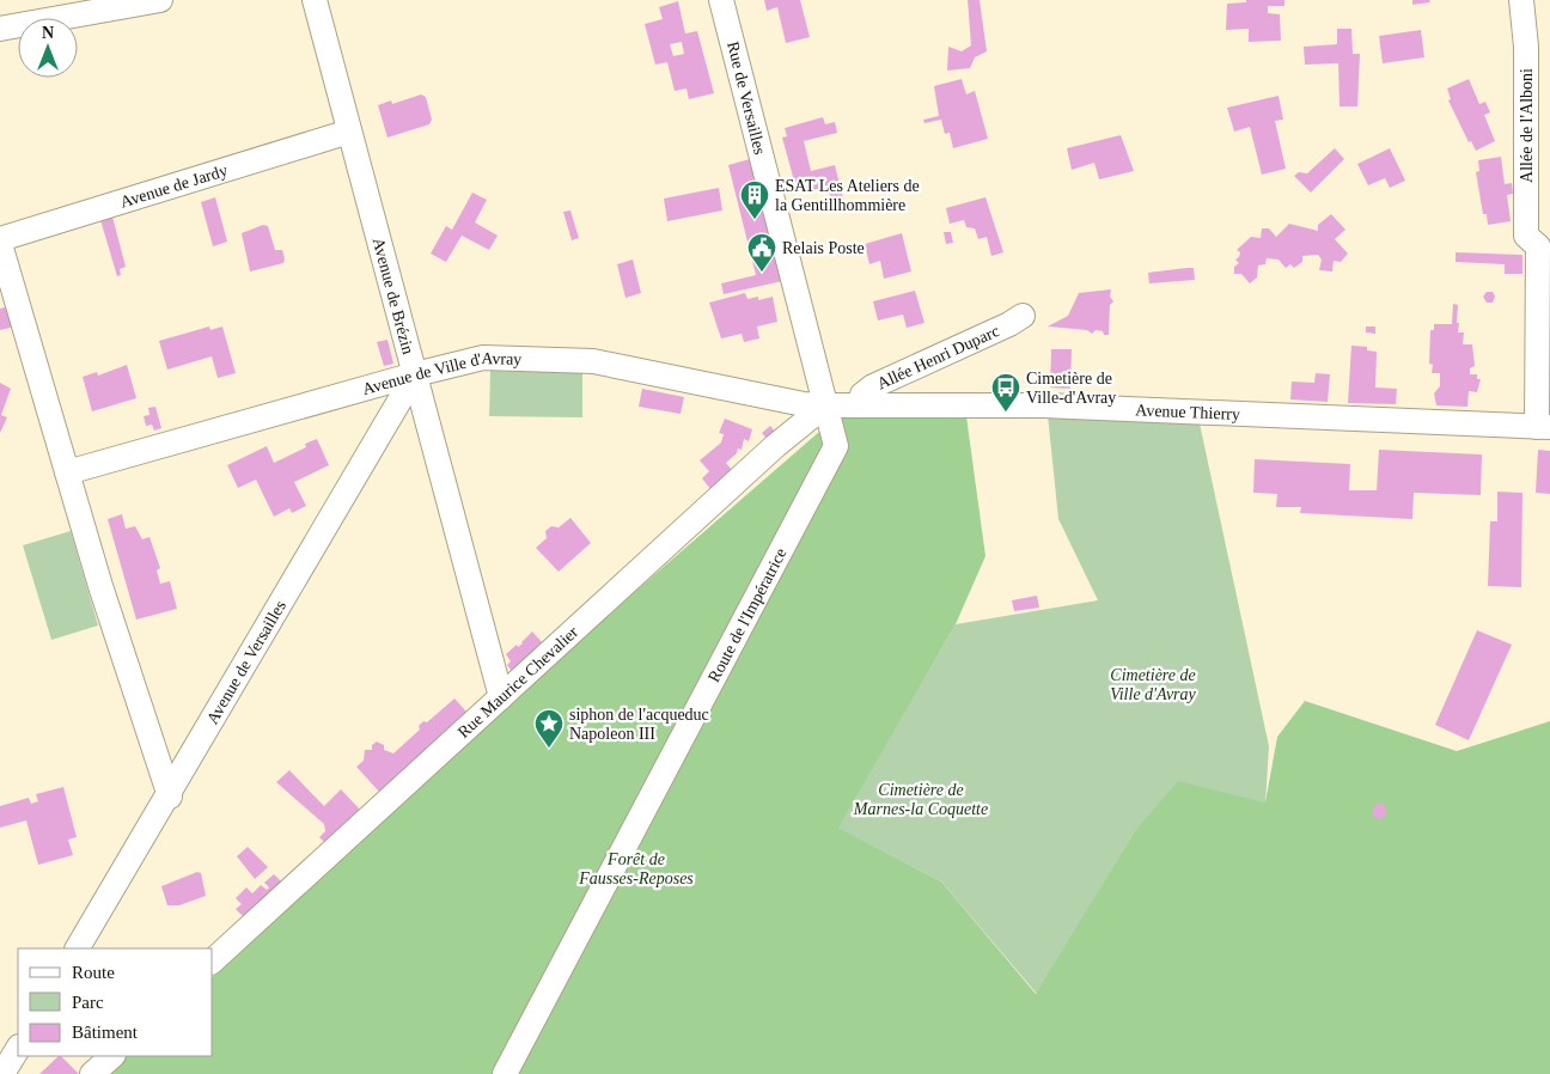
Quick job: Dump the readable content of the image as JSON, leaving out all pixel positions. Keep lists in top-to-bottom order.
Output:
{
  "streets": {
    "street": [
      "Rue de Versailles",
      "Allée de l'Alboni",
      "Avenue de Jardy",
      "Avenue de Brézin",
      "Allée Henri Duparc",
      "Avenue de Ville d'Avray",
      "Avenue Thierry",
      "Route de l'Impératrice",
      "Avenue de Versailles",
      "Rue Maurice Chevalier"
    ]
  },
  "crossings": [
    ["Rue de Versailles", "Avenue de Ville d'Avray"],
    ["Rue de Versailles", "Avenue Thierry"],
    ["Rue de Versailles", "Route de l'Impératrice"],
    ["Rue de Versailles", "Rue Maurice Chevalier"],
    ["Avenue de Jardy", "Avenue de Brézin"],
    ["Avenue de Brézin", "Avenue de Ville d'Avray"],
    ["Avenue de Brézin", "Avenue de Versailles"],
    ["Avenue de Brézin", "Rue Maurice Chevalier"],
    ["Allée Henri Duparc", "Avenue Thierry"],
    ["Avenue de Ville d'Avray", "Avenue Thierry"],
    ["Avenue de Ville d'Avray", "Route de l'Impératrice"],
    ["Avenue de Ville d'Avray", "Avenue de Versailles"],
    ["Avenue de Ville d'Avray", "Rue Maurice Chevalier"],
    ["Avenue Thierry", "Route de l'Impératrice"],
    ["Avenue Thierry", "Rue Maurice Chevalier"],
    ["Route de l'Impératrice", "Rue Maurice Chevalier"]
  ],
  "parks": ["Cimetière de Ville d'Avray", "Cimetière de Marnes-la Coquette", "Forêt de Fausses-Reposes"],
  "places": {
    "building": ["ESAT Les Ateliers de la Gentillhommière"],
    "public building": ["Relais Poste"],
    "bus stop": ["Cimetière de Ville-d'Avray"],
    "place": ["siphon de l'acqueduc Napoleon III"]
  },
  "legend": ["Route", "Parc", "Bâtiment"],
  "north": "top"
}
